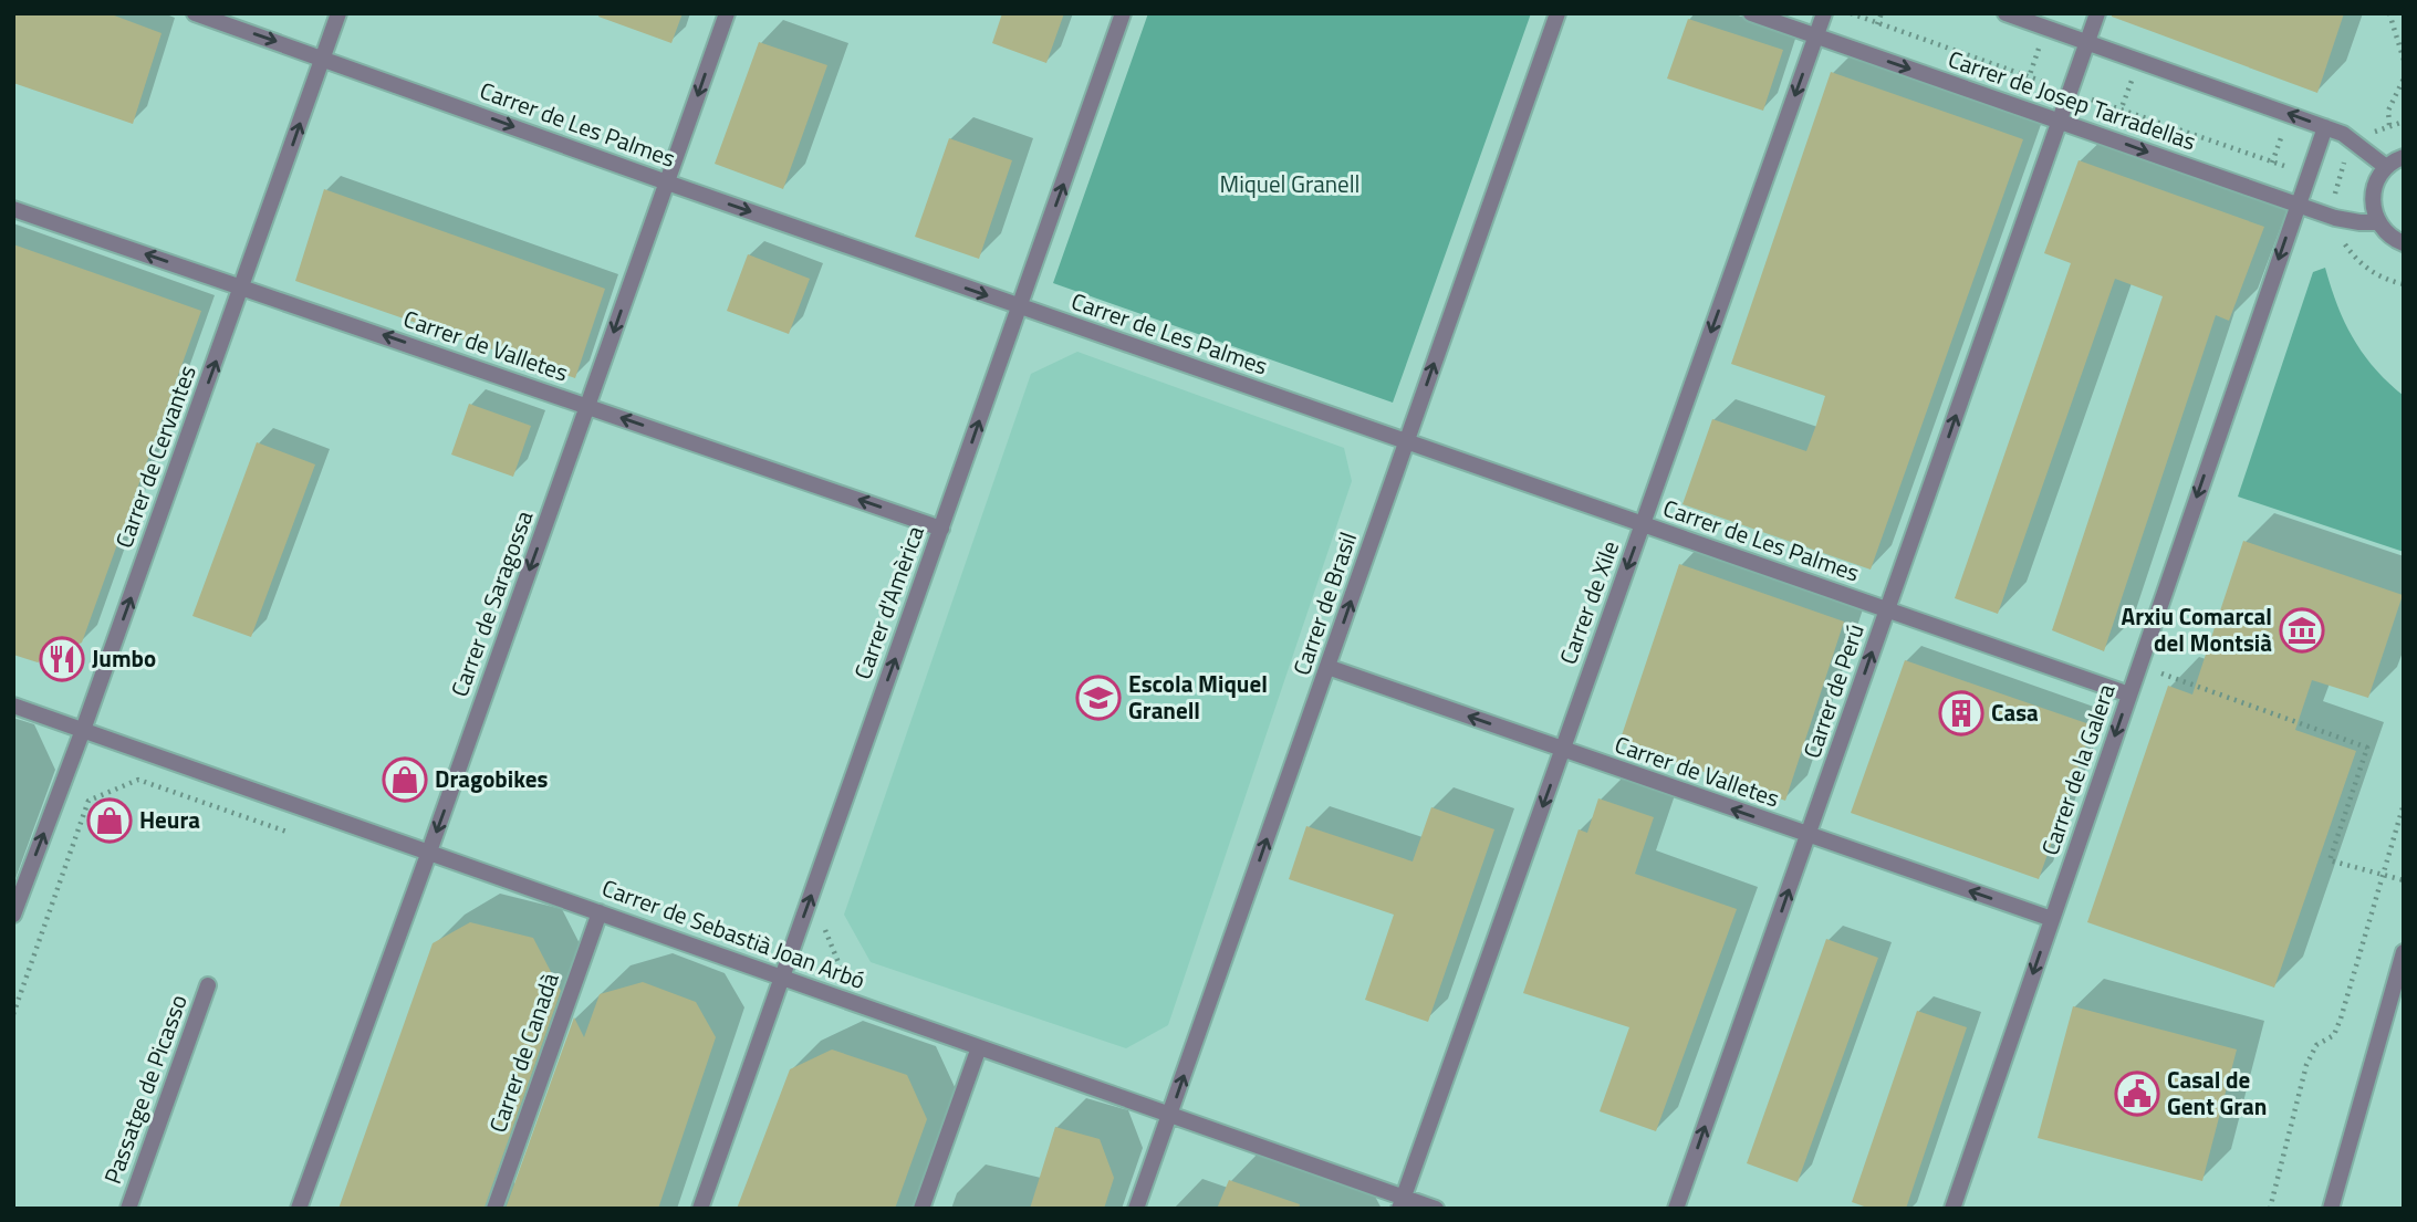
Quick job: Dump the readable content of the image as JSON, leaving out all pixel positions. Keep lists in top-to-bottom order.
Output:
{
  "streets": {
    "street": [
      "Carrer de Josep Tarradellas",
      "Carrer de Les Palmes",
      "Carrer de Valletes",
      "Carrer de Cervantes",
      "Carrer d'Amèrica",
      "Carrer de Xile",
      "Carrer de Saragossa",
      "Carrer de Brasil",
      "Carrer de Perú",
      "Carrer de la Galera",
      "Carrer de Sebastià Joan Arbó",
      "Carrer de Canadà",
      "Passatge de Picasso"
    ]
  },
  "crossings": [
    ["Carrer de Josep Tarradellas", "Carrer de Xile"],
    ["Carrer de Josep Tarradellas", "Carrer de Perú"],
    ["Carrer de Josep Tarradellas", "Carrer de la Galera"],
    ["Carrer de Les Palmes", "Carrer de Cervantes"],
    ["Carrer de Les Palmes", "Carrer d'Amèrica"],
    ["Carrer de Les Palmes", "Carrer de Xile"],
    ["Carrer de Les Palmes", "Carrer de Saragossa"],
    ["Carrer de Les Palmes", "Carrer de Brasil"],
    ["Carrer de Les Palmes", "Carrer de Perú"],
    ["Carrer de Les Palmes", "Carrer de la Galera"],
    ["Carrer de Valletes", "Carrer de Cervantes"],
    ["Carrer de Valletes", "Carrer d'Amèrica"],
    ["Carrer de Valletes", "Carrer de Xile"],
    ["Carrer de Valletes", "Carrer de Saragossa"],
    ["Carrer de Valletes", "Carrer de Brasil"],
    ["Carrer de Valletes", "Carrer de Perú"],
    ["Carrer de Valletes", "Carrer de la Galera"],
    ["Carrer de Cervantes", "Carrer de Sebastià Joan Arbó"],
    ["Carrer d'Amèrica", "Carrer de Sebastià Joan Arbó"],
    ["Carrer de Xile", "Carrer de Sebastià Joan Arbó"],
    ["Carrer de Saragossa", "Carrer de Sebastià Joan Arbó"],
    ["Carrer de Brasil", "Carrer de Sebastià Joan Arbó"],
    ["Carrer de Sebastià Joan Arbó", "Carrer de Canadà"]
  ],
  "one_way": [
    "Carrer de Les Palmes",
    "Carrer de Valletes",
    "Carrer de Cervantes",
    "Carrer d'Amèrica",
    "Carrer de Xile",
    "Carrer de Saragossa",
    "Carrer de Brasil",
    "Carrer de Perú",
    "Carrer de la Galera"
  ],
  "parks": ["Miquel Granell"],
  "places": {
    "museum": ["Arxiu Comarcal del Montsià"],
    "restaurant": ["Jumbo"],
    "school or university": ["Escola Miquel Granell"],
    "building": ["Casa"],
    "shop": ["Dragobikes", "Heura"],
    "public building": ["Casal de Gent Gran"]
  }
}
